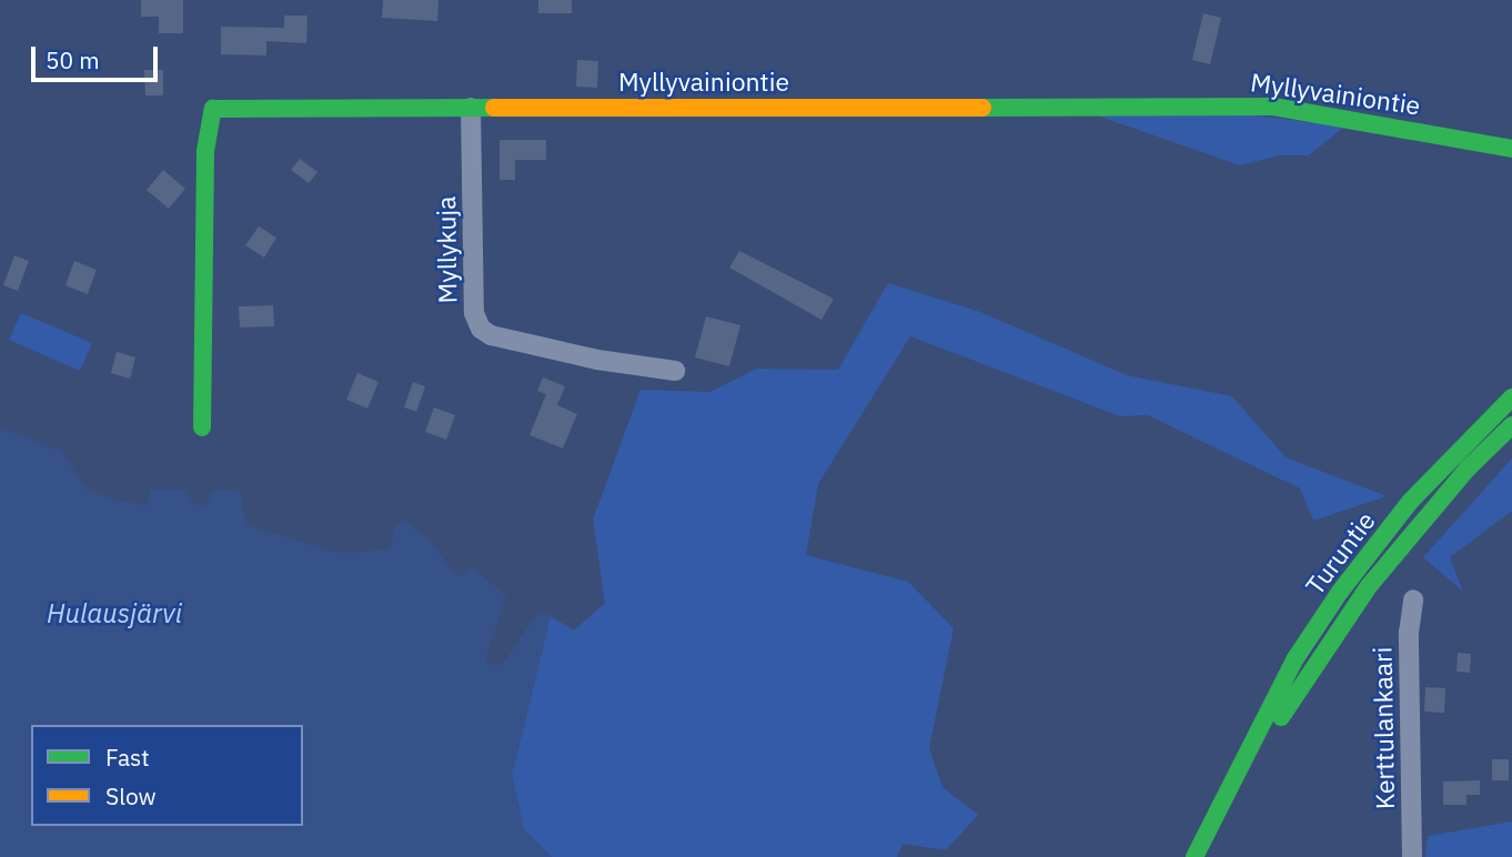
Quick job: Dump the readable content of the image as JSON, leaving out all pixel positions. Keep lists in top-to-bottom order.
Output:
{
  "streets": {
    "street": [
      "Myllyvainiontie",
      "Myllykuja",
      "Turuntie",
      "Kerttulankaari"
    ]
  },
  "crossings": [
    ["Myllyvainiontie", "Myllykuja"]
  ],
  "water": ["Hulausjärvi"],
  "legend": ["Fast", "Slow"],
  "scale_bar": "50 m"
}
